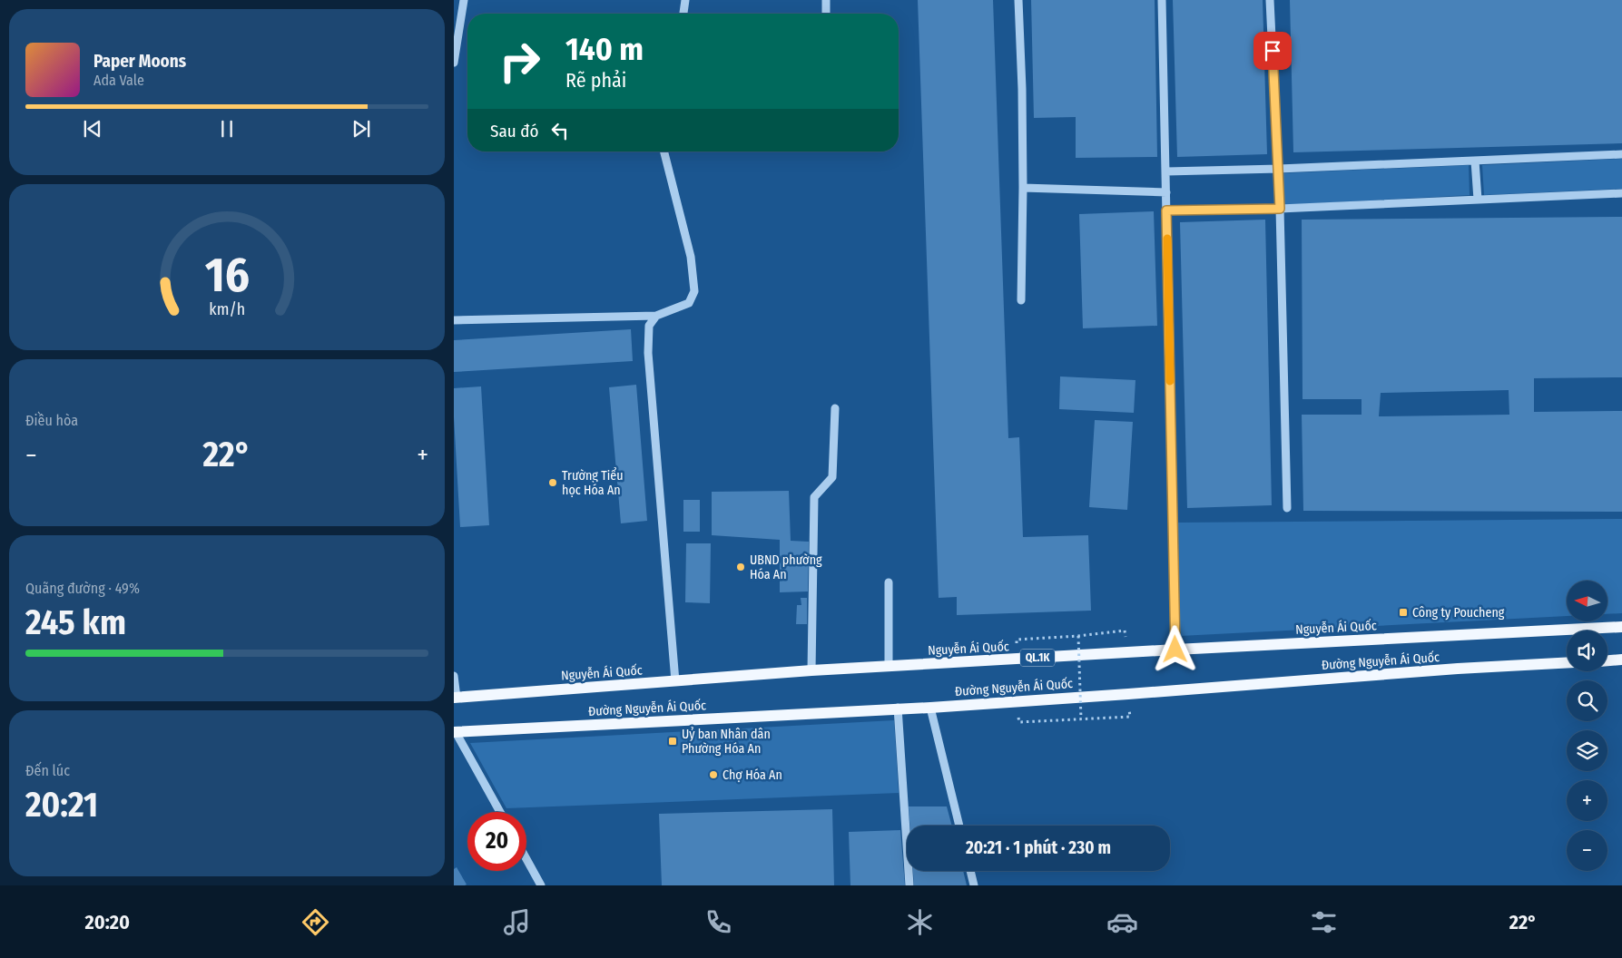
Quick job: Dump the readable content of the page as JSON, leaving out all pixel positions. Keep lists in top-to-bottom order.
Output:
{
  "streets": {
    "main road": ["Nguyễn Ái Quốc", "QL.1K", "Đường Nguyễn Ái Quốc"]
  },
  "places": {
    "other": ["Trường Tiểu học Hóa An", "UBND phường Hóa An", "Chợ Hóa An"],
    "transit": ["Công ty Poucheng", "Uỷ ban Nhân dân Phường Hóa An"]
  },
  "north": "left",
  "page": {
    "turn": ["140 m", "Rẽ phải"],
    "song": ["Paper Moons", "Ada Vale"],
    "then": "Sau đó",
    "tile": [
      "Điều hòa",
      ["Quãng đường · 49%", "245 km"],
      ["Đến lúc", "20:21"]
    ],
    "heat": ["−", "22°", "+"],
    "map_buttons": ["+", "−"],
    "limit": "20",
    "trip": "20:21 · 1 phút · 230 m",
    "tabs": ["20:20", "22°"],
    "gauge": ["16", "km/h"]
  }
}
